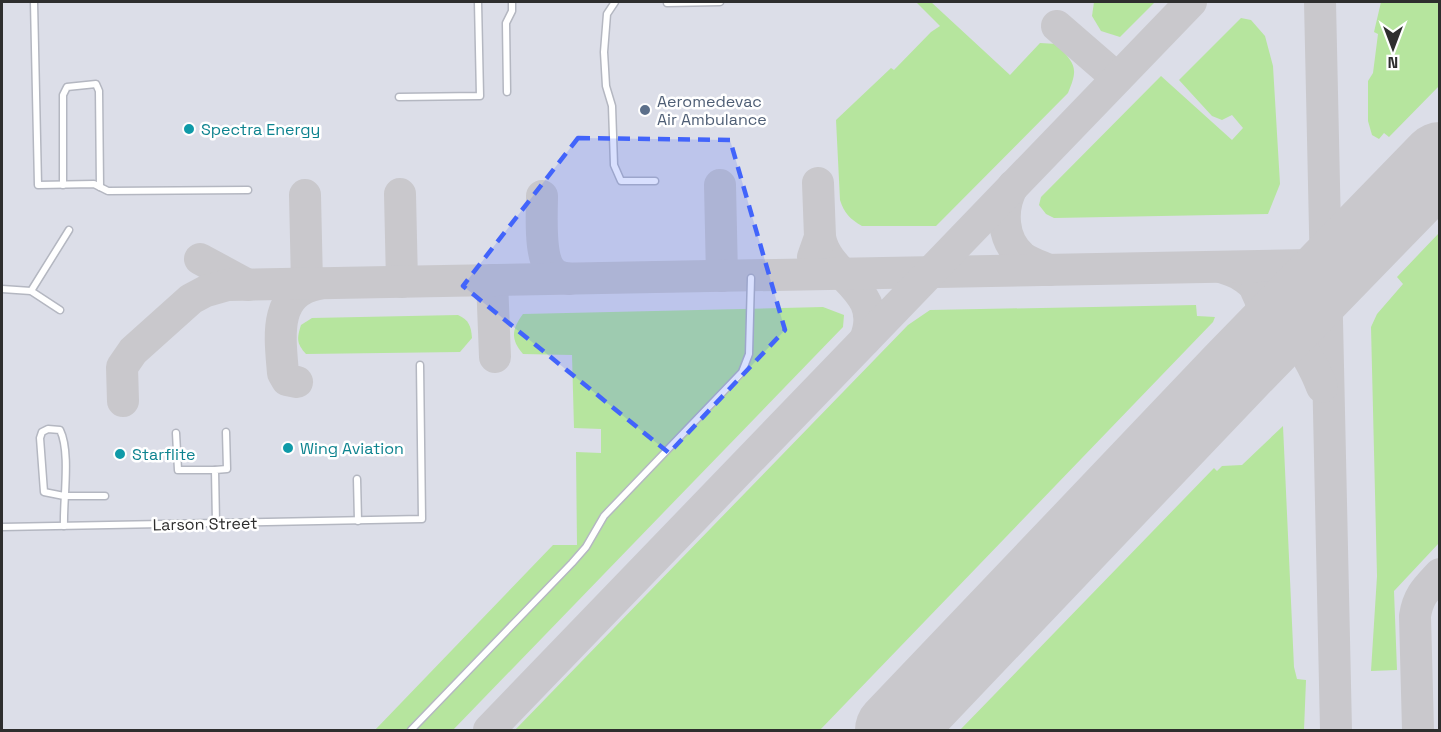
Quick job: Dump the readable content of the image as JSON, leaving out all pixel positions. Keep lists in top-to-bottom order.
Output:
{
  "streets": {
    "lane": ["Larson Street"]
  },
  "places": [
    "Aeromedevac Air Ambulance",
    "Spectra Energy",
    "Wing Aviation",
    "Starflite"
  ],
  "north": "bottom"
}
